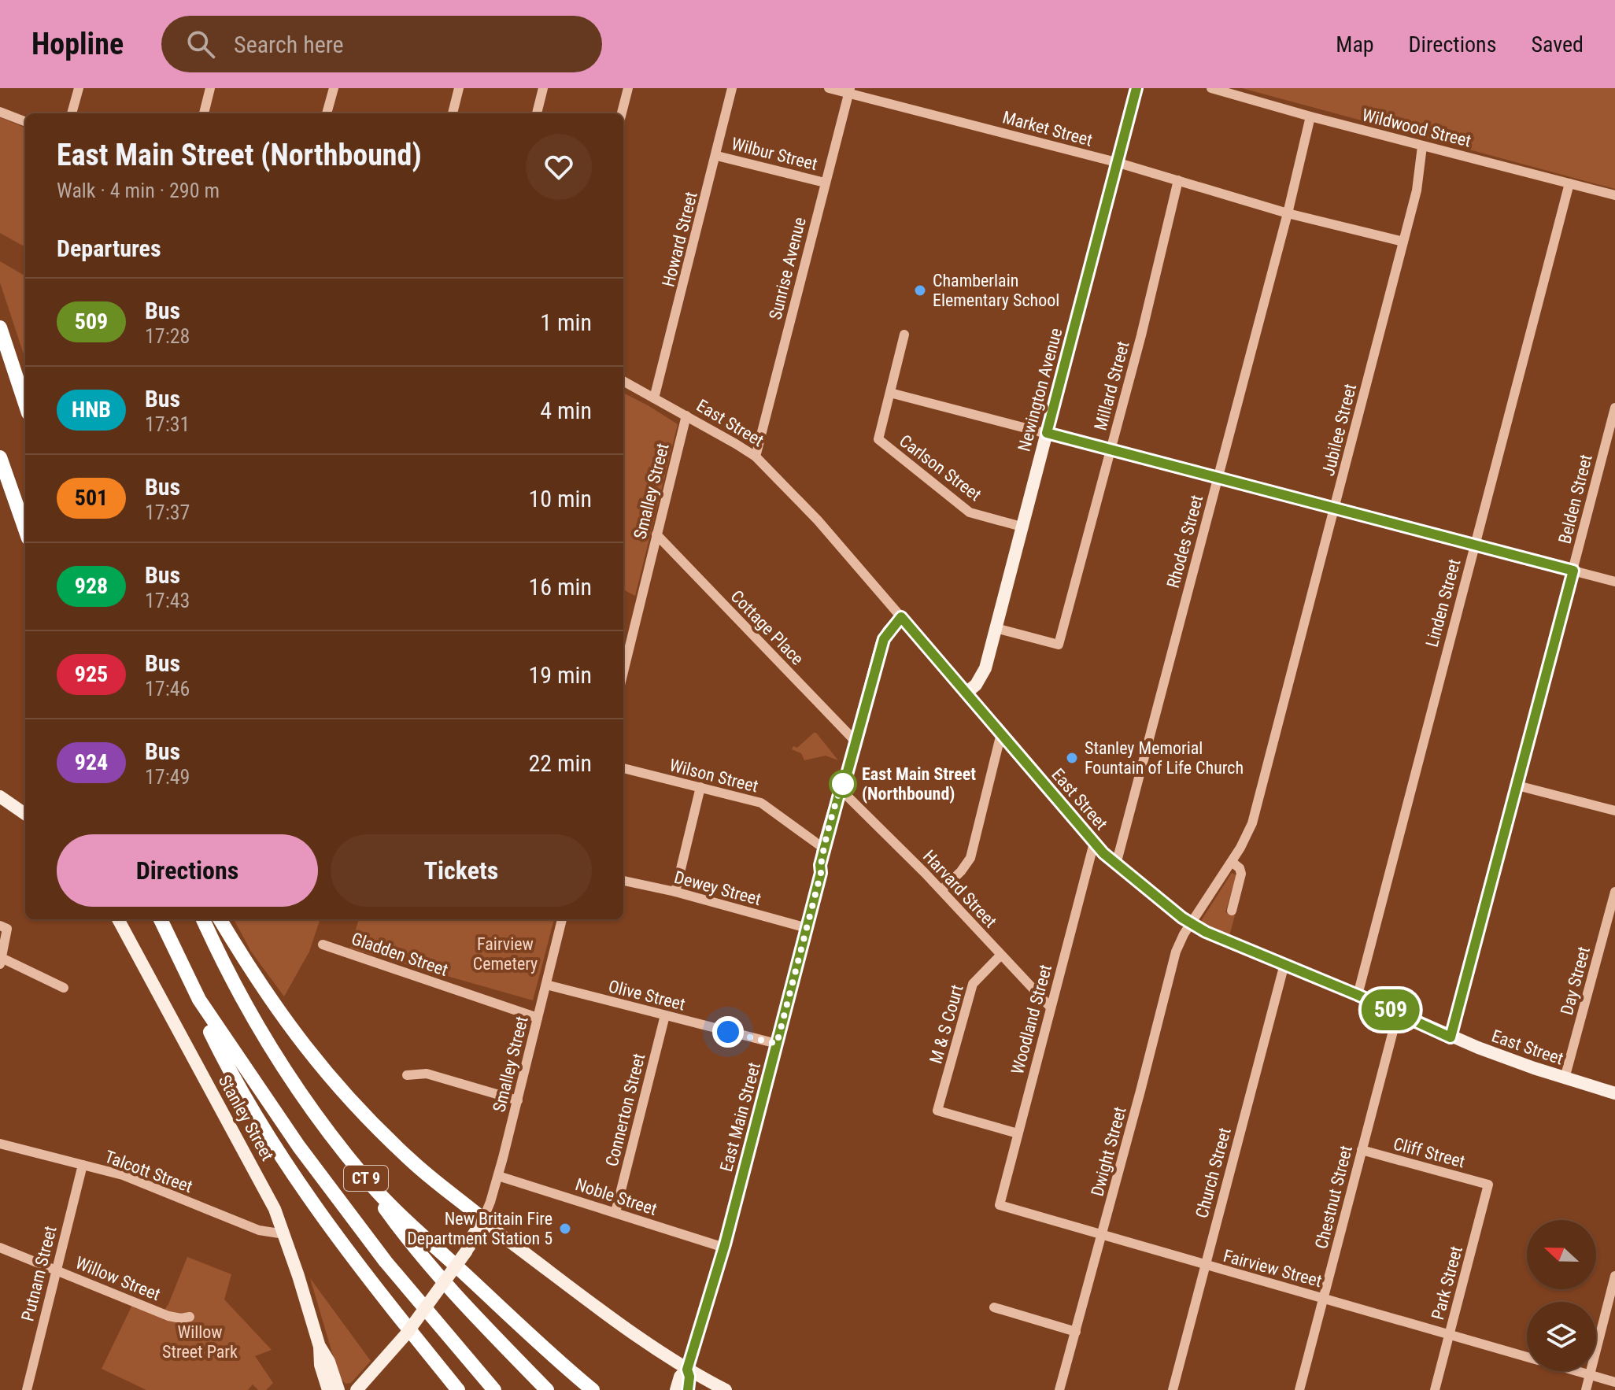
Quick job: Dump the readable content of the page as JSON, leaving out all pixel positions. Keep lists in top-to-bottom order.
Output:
{
  "streets": {
    "highway": ["CT 9"],
    "main road": [
      "Newington Avenue",
      "East Street",
      "East Main Street",
      "Stanley Street"
    ],
    "street": [
      "Wildwood Street",
      "Market Street",
      "Wilbur Street",
      "Howard Street",
      "Sunrise Avenue",
      "Millard Street",
      "Jubilee Street",
      "Carlson Street",
      "Smalley Street",
      "Belden Street",
      "Rhodes Street",
      "Linden Street",
      "Cottage Place",
      "Wilson Street",
      "Dewey Street",
      "Harvard Street",
      "Gladden Street",
      "Day Street",
      "Olive Street",
      "Woodland Street",
      "M & S Court",
      "Connerton Street",
      "Dwight Street",
      "Cliff Street",
      "Talcott Street",
      "Church Street",
      "Noble Street",
      "Chestnut Street",
      "Fairview Street",
      "Putnam Street",
      "Willow Street",
      "Park Street"
    ]
  },
  "crossings": [
    ["Wildwood Street", "Jubilee Street"],
    ["Wildwood Street", "Rhodes Street"],
    ["Wildwood Street", "Linden Street"],
    ["Market Street", "Sunrise Avenue"],
    ["Market Street", "Millard Street"],
    ["Market Street", "Newington Avenue"],
    ["Market Street", "Jubilee Street"],
    ["Market Street", "Rhodes Street"],
    ["Wilbur Street", "Howard Street"],
    ["Wilbur Street", "Sunrise Avenue"],
    ["Howard Street", "East Street"],
    ["Sunrise Avenue", "East Street"],
    ["Millard Street", "Newington Avenue"],
    ["Newington Avenue", "East Street"],
    ["Newington Avenue", "Carlson Street"],
    ["East Street", "Jubilee Street"],
    ["East Street", "Smalley Street"],
    ["East Street", "Belden Street"],
    ["East Street", "Rhodes Street"],
    ["East Street", "Linden Street"],
    ["East Street", "Day Street"],
    ["East Street", "Woodland Street"],
    ["East Street", "East Main Street"],
    ["East Street", "Dwight Street"],
    ["East Street", "Church Street"],
    ["East Street", "Chestnut Street"],
    ["Jubilee Street", "Dwight Street"],
    ["Smalley Street", "Cottage Place"],
    ["Smalley Street", "Gladden Street"],
    ["Smalley Street", "Olive Street"],
    ["Smalley Street", "Noble Street"],
    ["Cottage Place", "East Main Street"],
    ["Wilson Street", "East Main Street"],
    ["Dewey Street", "East Main Street"],
    ["Harvard Street", "Woodland Street"],
    ["Harvard Street", "M & S Court"],
    ["Harvard Street", "East Main Street"],
    ["Olive Street", "Connerton Street"],
    ["Olive Street", "East Main Street"],
    ["Woodland Street", "M & S Court"],
    ["Woodland Street", "Fairview Street"],
    ["Connerton Street", "Noble Street"],
    ["East Main Street", "Noble Street"],
    ["Stanley Street", "Talcott Street"],
    ["Dwight Street", "Fairview Street"],
    ["Cliff Street", "Chestnut Street"],
    ["Cliff Street", "Park Street"],
    ["Talcott Street", "Putnam Street"],
    ["Church Street", "Fairview Street"],
    ["Chestnut Street", "Fairview Street"],
    ["Fairview Street", "Park Street"],
    ["Putnam Street", "Willow Street"]
  ],
  "parks": ["Fairview Cemetery", "Willow Street Park"],
  "places": [
    "Chamberlain Elementary School",
    "Stanley Memorial Fountain of Life Church",
    "East Main Street (Northbound)",
    "New Britain Fire Department Station 5"
  ],
  "lines": ["bus line 509"],
  "north": "left",
  "page": {
    "header": "Hopline",
    "search": "Search here",
    "nav": ["Map", "Directions", "Saved"],
    "on_map": "509",
    "heading": [
      ["East Main Street (Northbound)", "Walk · 4 min · 290 m"],
      "Departures"
    ],
    "list": [
      {
        "mark": "509",
        "name": "Bus",
        "note": "17:28",
        "value": "1 min"
      },
      {
        "mark": "HNB",
        "name": "Bus",
        "note": "17:31",
        "value": "4 min"
      },
      {
        "mark": "501",
        "name": "Bus",
        "note": "17:37",
        "value": "10 min"
      },
      {
        "mark": "928",
        "name": "Bus",
        "note": "17:43",
        "value": "16 min"
      },
      {
        "mark": "925",
        "name": "Bus",
        "note": "17:46",
        "value": "19 min"
      },
      {
        "mark": "924",
        "name": "Bus",
        "note": "17:49",
        "value": "22 min"
      }
    ],
    "buttons": ["Directions", "Tickets"]
  }
}
